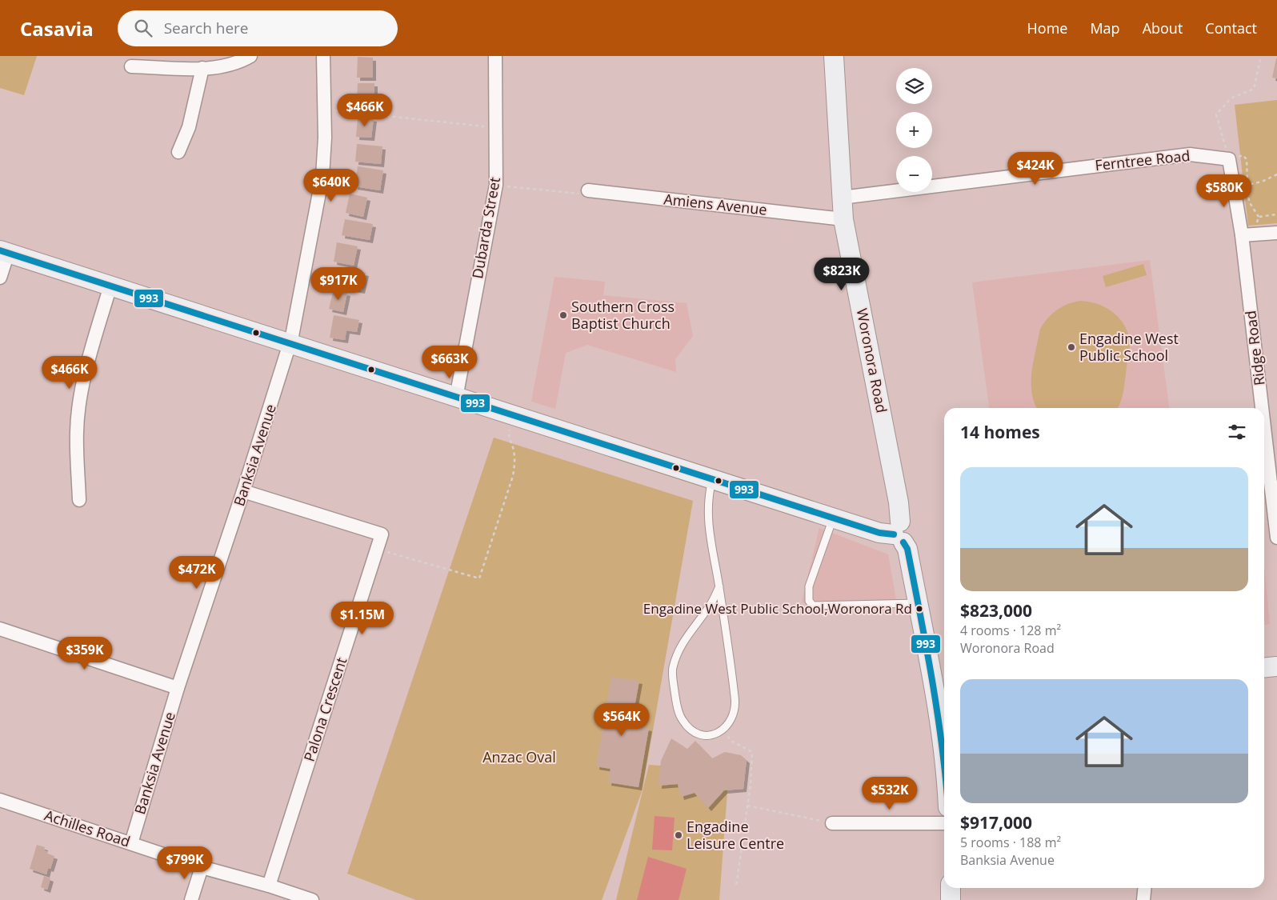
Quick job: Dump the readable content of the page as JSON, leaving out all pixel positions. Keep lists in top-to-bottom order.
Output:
{
  "streets": {
    "street": [
      "Ferntree Road",
      "Amiens Avenue",
      "Dubarda Street",
      "Ridge Road",
      "Woronora Road",
      "Banksia Avenue",
      "Palona Crescent",
      "Achilles Road"
    ]
  },
  "crossings": [
    ["Ferntree Road", "Ridge Road"],
    ["Ferntree Road", "Woronora Road"],
    ["Amiens Avenue", "Woronora Road"],
    ["Banksia Avenue", "Palona Crescent"],
    ["Banksia Avenue", "Achilles Road"],
    ["Palona Crescent", "Achilles Road"]
  ],
  "parks": ["Anzac Oval"],
  "places": [
    "Southern Cross Baptist Church",
    "Engadine West Public School",
    "Engadine West Public School,Woronora Rd",
    "Engadine Leisure Centre"
  ],
  "lines": ["transit line 993"],
  "page": {
    "header": "Casavia",
    "search": "Search here",
    "nav": [
      "Home",
      "Map",
      "About",
      "Contact"
    ],
    "map_buttons": ["+", "−"],
    "price": [
      "$466K",
      "$424K",
      "$640K",
      "$580K",
      "$823K",
      "$917K",
      "$663K",
      "$466K",
      "$472K",
      "$1.15M",
      "$359K",
      "$564K",
      "$532K",
      "$799K"
    ],
    "heading": "14 homes",
    "list": [
      {
        "name": "$823,000",
        "note": "4 rooms · 128 m² · Woronora Road"
      },
      {
        "name": "$917,000",
        "note": "5 rooms · 188 m² · Banksia Avenue"
      }
    ]
  }
}
